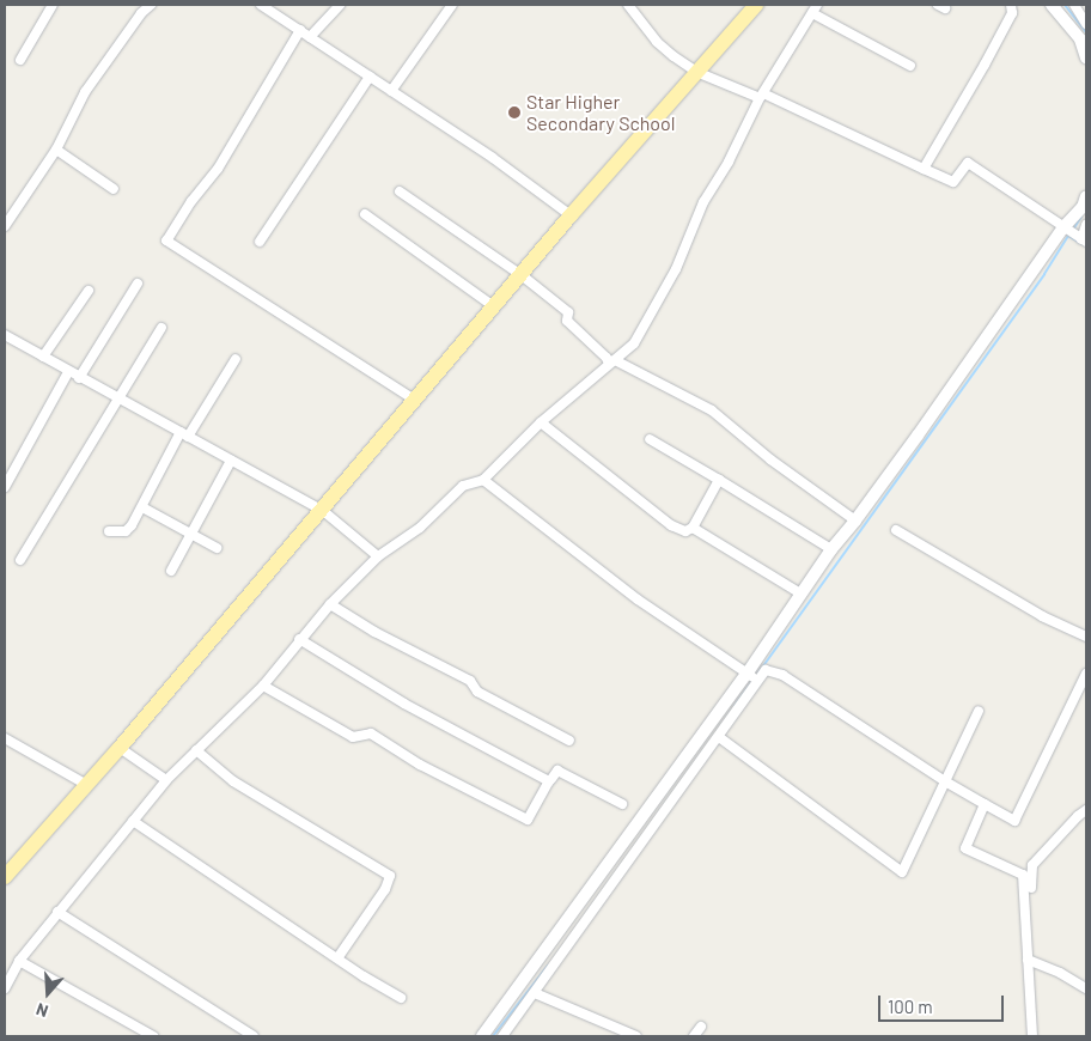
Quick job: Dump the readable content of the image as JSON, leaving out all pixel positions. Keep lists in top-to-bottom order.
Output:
{
  "places": ["Star Higher Secondary School"],
  "scale_bar": "100 m",
  "north": "bottom"
}
